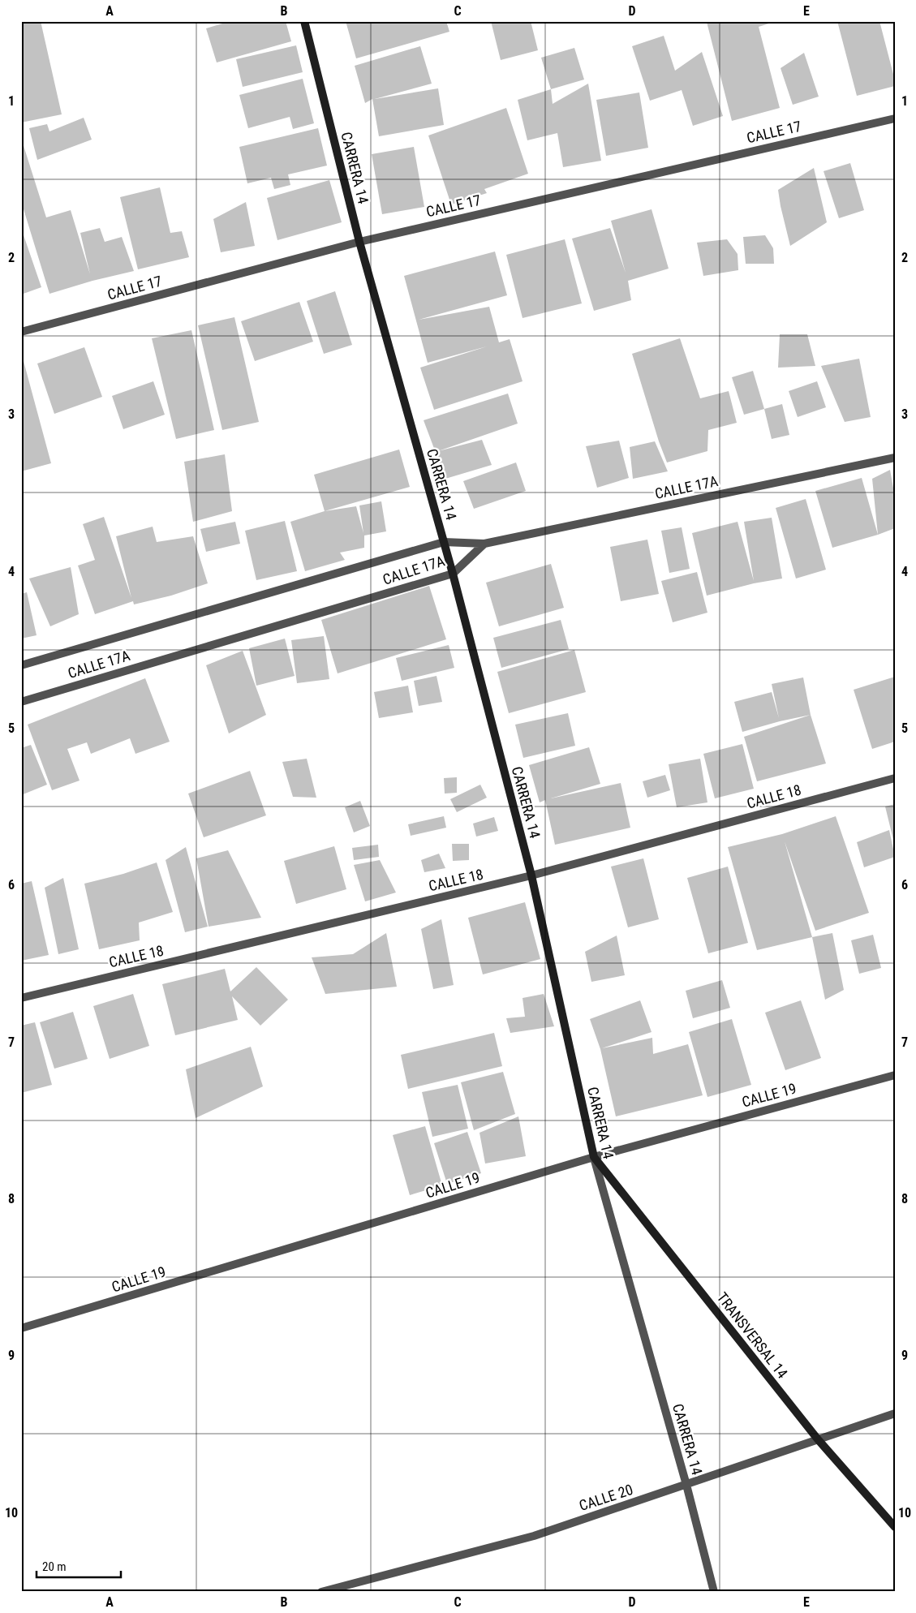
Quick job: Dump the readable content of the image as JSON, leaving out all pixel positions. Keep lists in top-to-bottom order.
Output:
{
  "streets": {
    "street": [
      "CALLE 17",
      "CARRERA 14",
      "CALLE 17A",
      "CALLE 18",
      "CALLE 19",
      "TRANSVERSAL 14",
      "CALLE 20"
    ]
  },
  "crossings": [
    ["CALLE 17", "CARRERA 14"],
    ["CARRERA 14", "CALLE 17A"],
    ["CARRERA 14", "CALLE 18"],
    ["CARRERA 14", "CALLE 19"],
    ["CARRERA 14", "TRANSVERSAL 14"],
    ["CARRERA 14", "CALLE 20"],
    ["CALLE 19", "TRANSVERSAL 14"],
    ["TRANSVERSAL 14", "CALLE 20"]
  ],
  "scale_bar": "20 m",
  "grid": {
    "columns": [
      "A",
      "B",
      "C",
      "D",
      "E"
    ],
    "rows": [
      "1",
      "2",
      "3",
      "4",
      "5",
      "6",
      "7",
      "8",
      "9",
      "10"
    ]
  }
}
